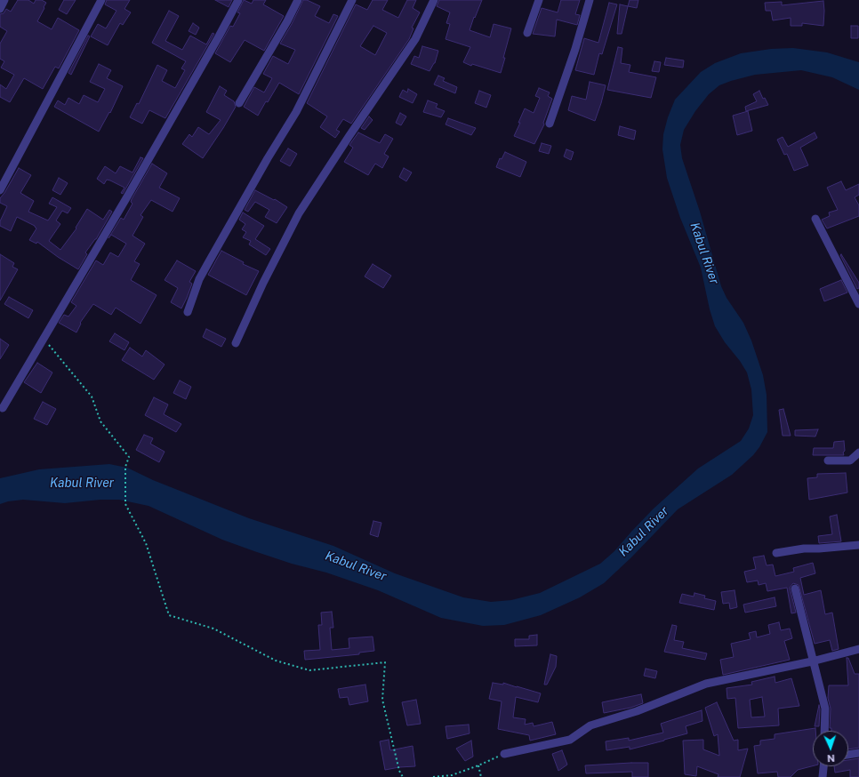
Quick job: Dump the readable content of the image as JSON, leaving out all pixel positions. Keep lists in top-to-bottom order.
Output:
{
  "water": ["Kabul River"],
  "north": "bottom"
}
